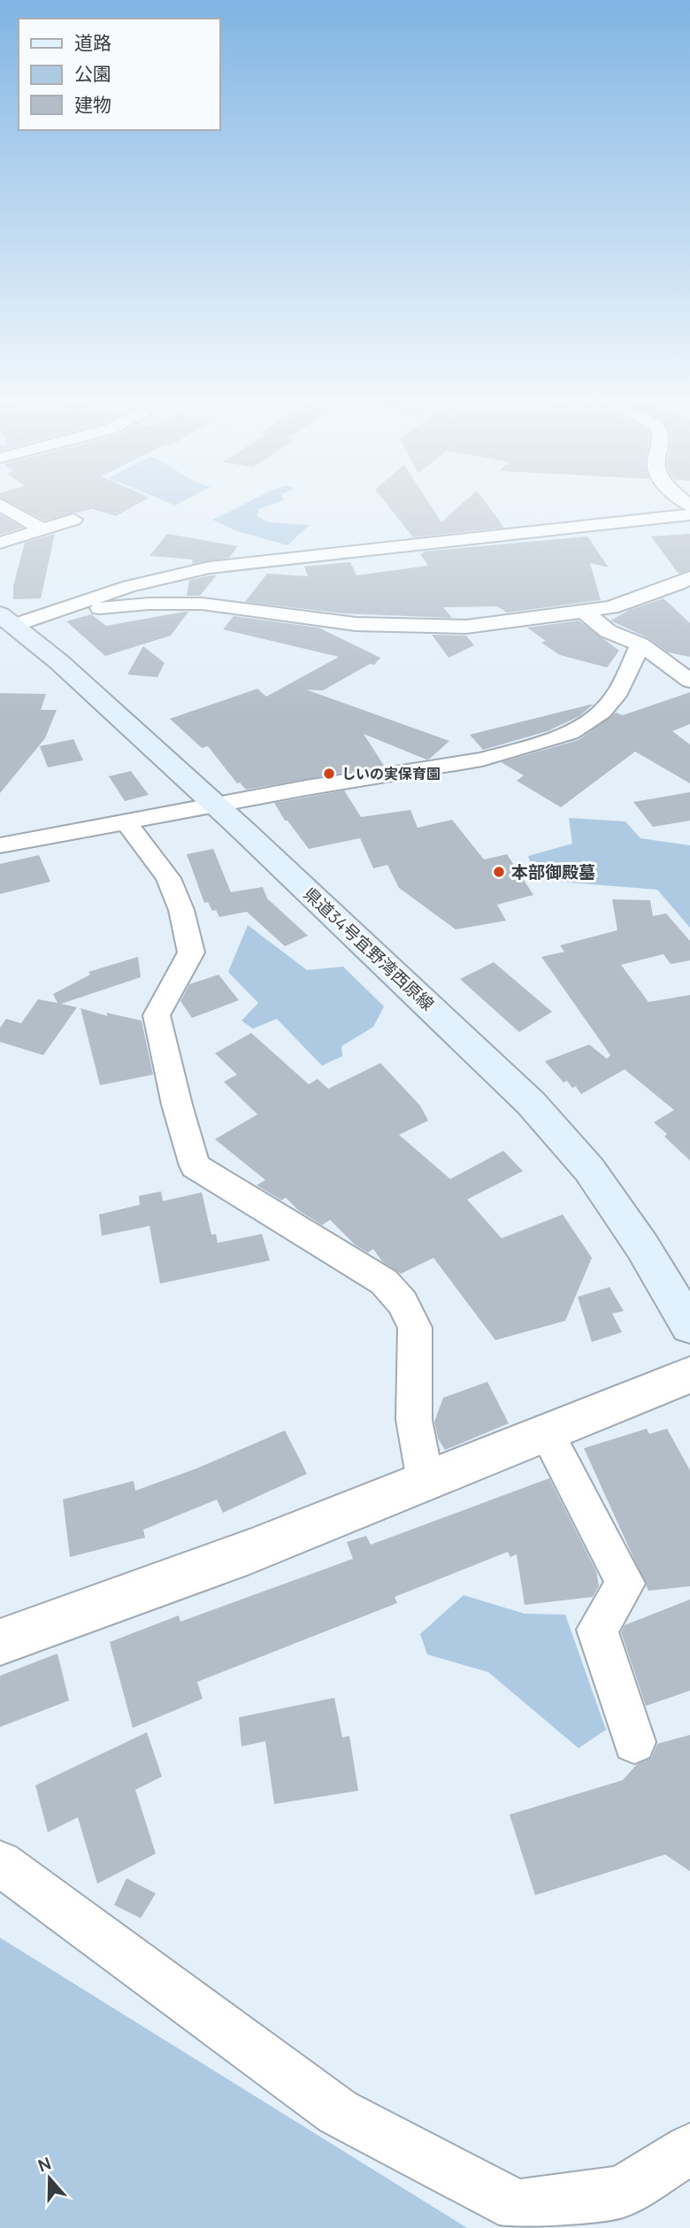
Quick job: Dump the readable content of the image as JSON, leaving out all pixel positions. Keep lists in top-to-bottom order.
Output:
{
  "streets": {
    "main road": ["県道34号宜野湾西原線"]
  },
  "places": ["しいの実保育園", "本部御殿墓"],
  "legend": ["道路", "公園", "建物"],
  "north": "top"
}
